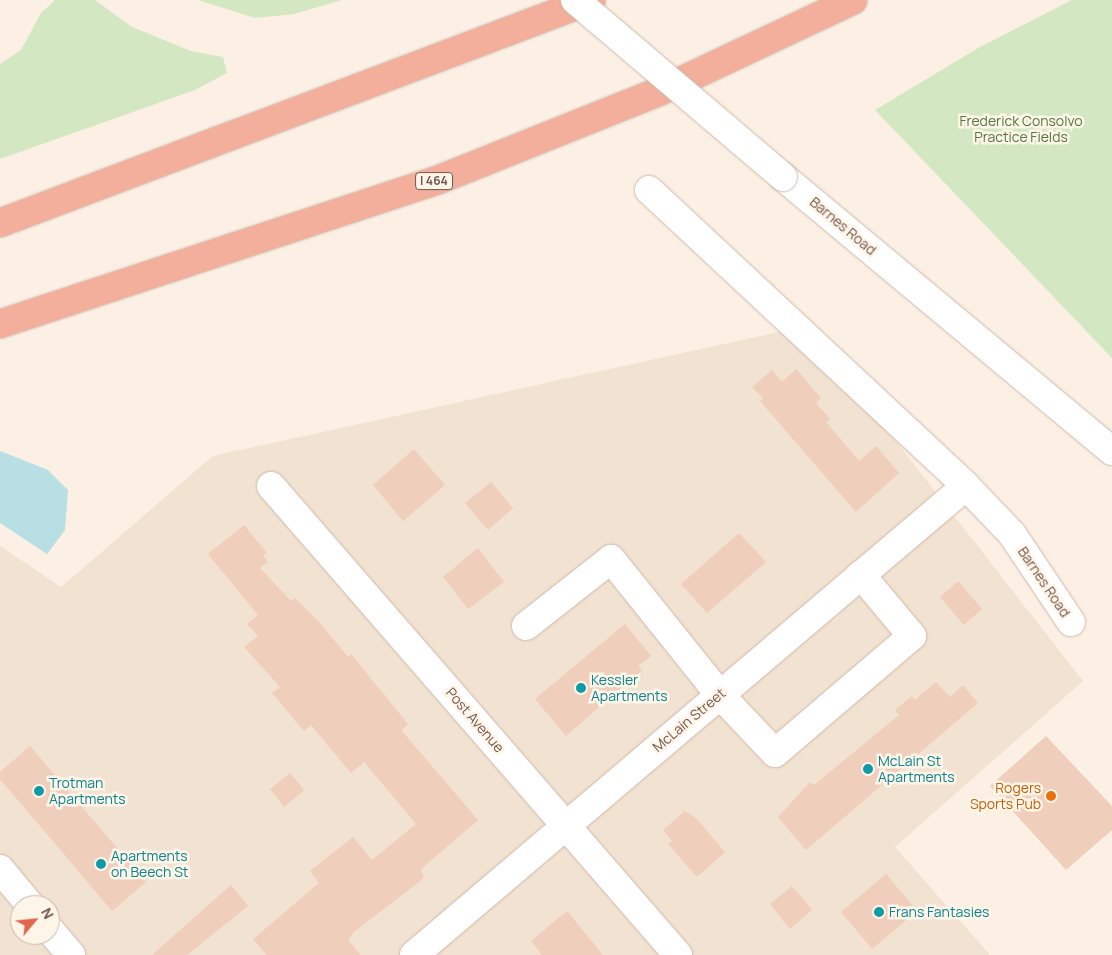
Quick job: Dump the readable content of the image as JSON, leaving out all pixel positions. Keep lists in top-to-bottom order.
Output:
{
  "streets": {
    "highway": ["I 464"],
    "street": ["Barnes Road", "Post Avenue", "McLain Street"]
  },
  "crossings": [
    ["Barnes Road", "McLain Street"],
    ["Post Avenue", "McLain Street"]
  ],
  "parks": ["Frederick Consolvo Practice Fields"],
  "places": [
    "Kessler Apartments",
    "McLain St Apartments",
    "Trotman Apartments",
    "Rogers Sports Pub",
    "Apartments on Beech St",
    "Frans Fantasies"
  ],
  "north": "top right"
}
